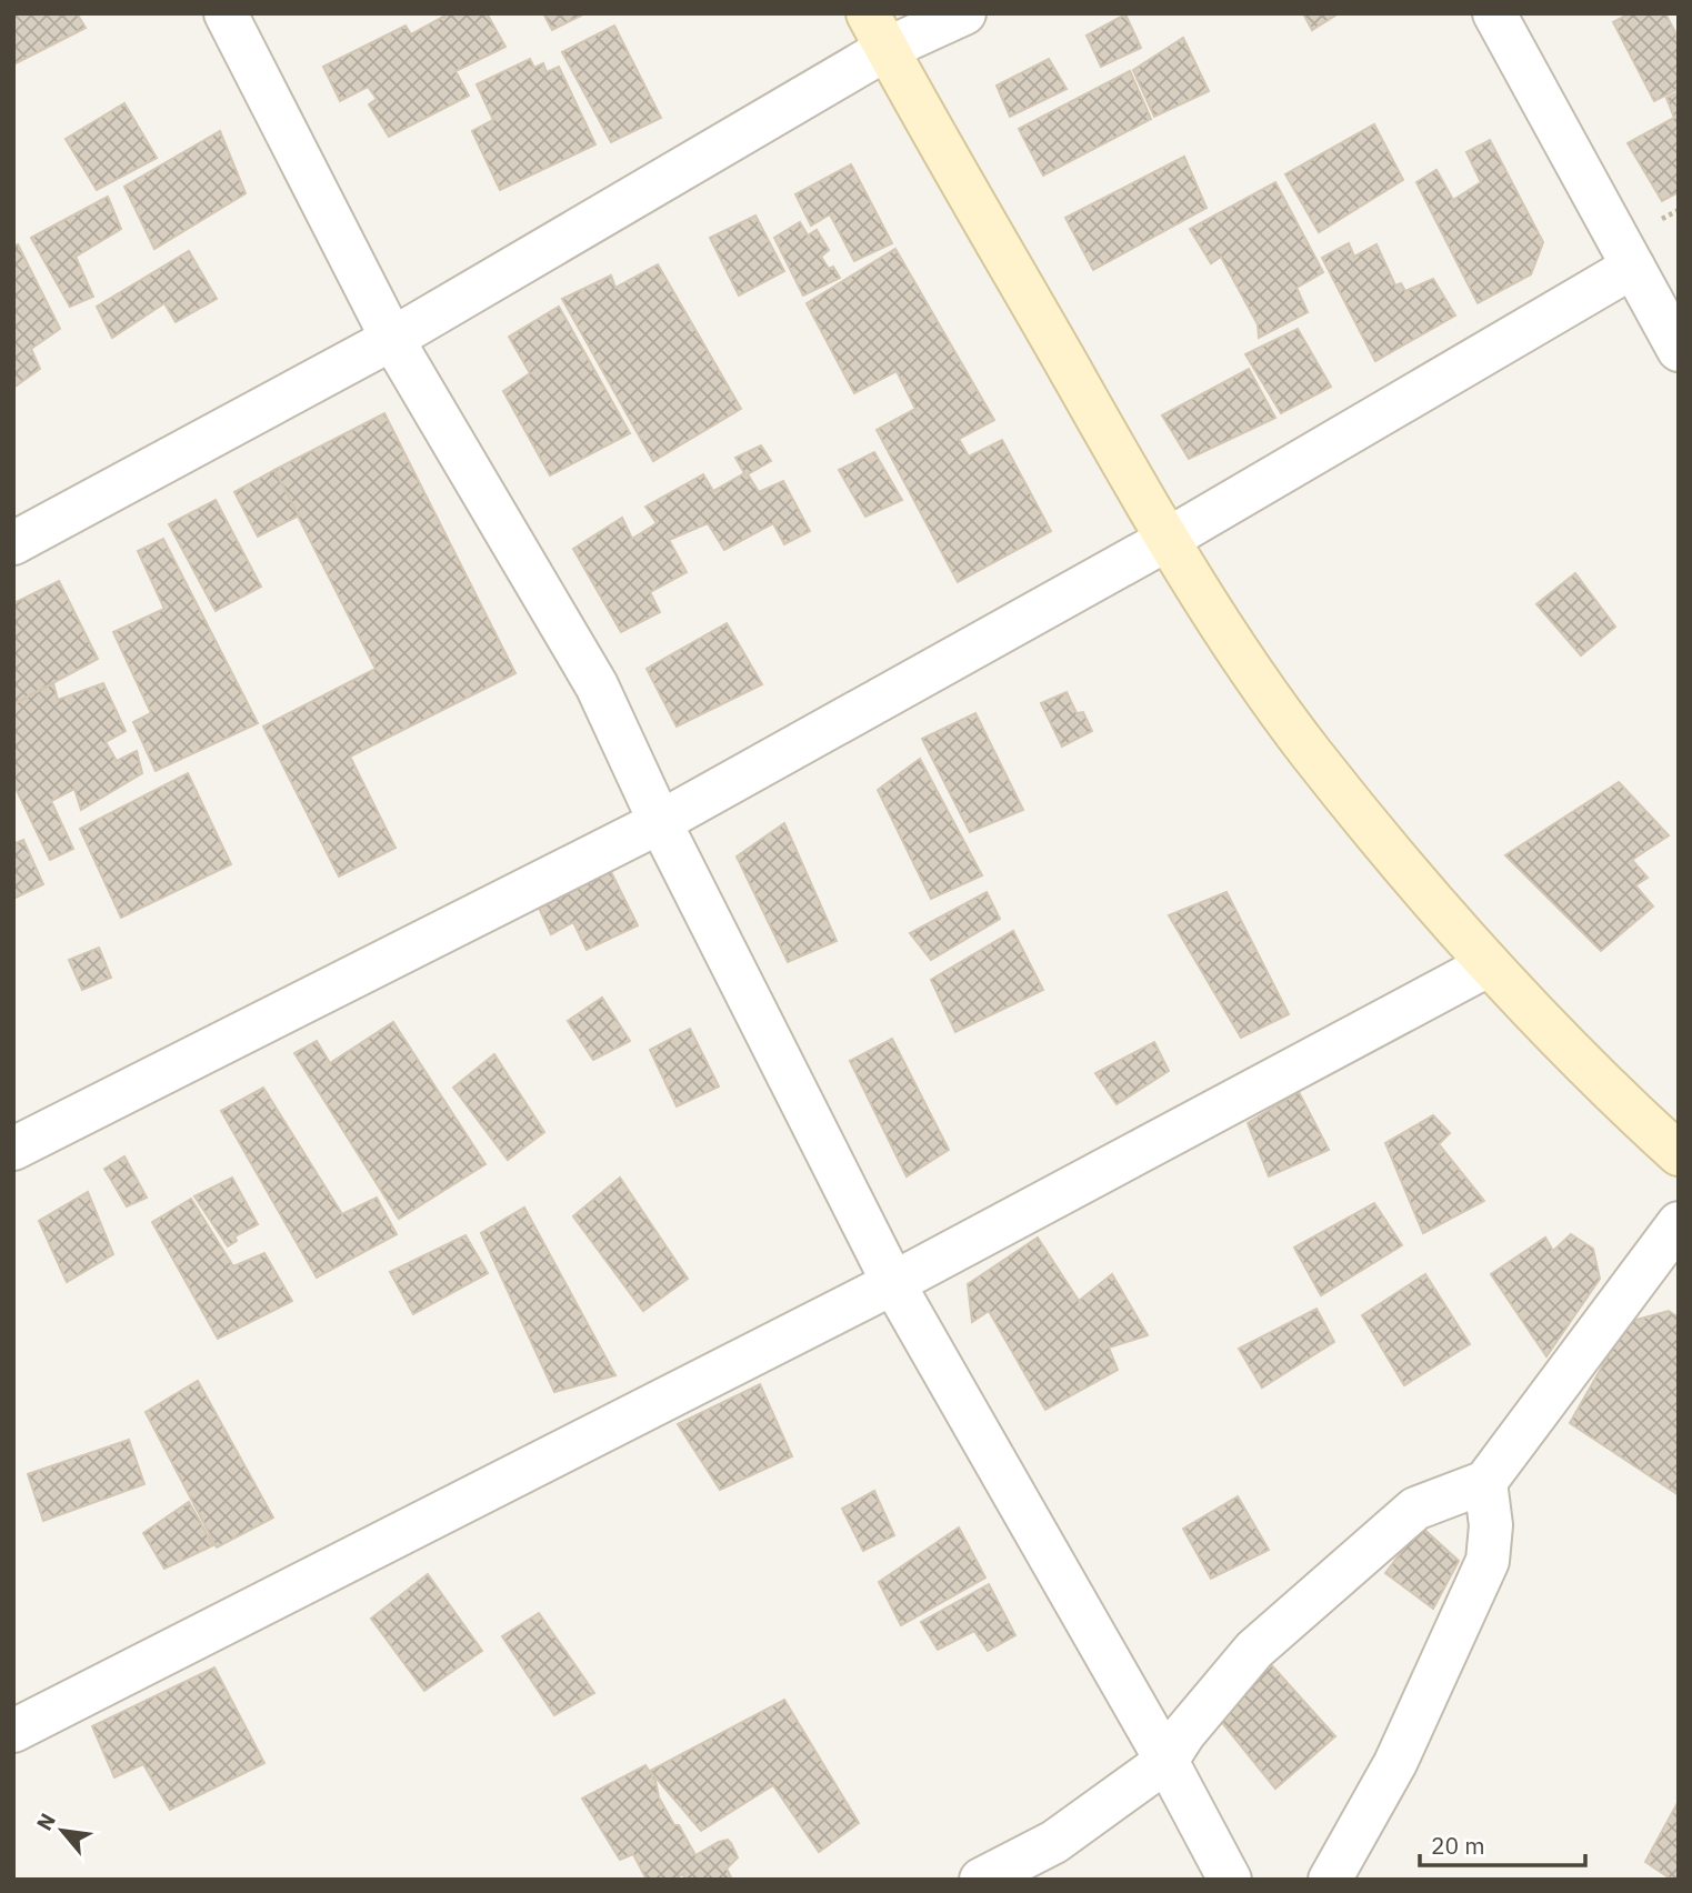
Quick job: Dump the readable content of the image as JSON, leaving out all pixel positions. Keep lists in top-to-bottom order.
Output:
{
  "scale_bar": "20 m",
  "north": "top left"
}
